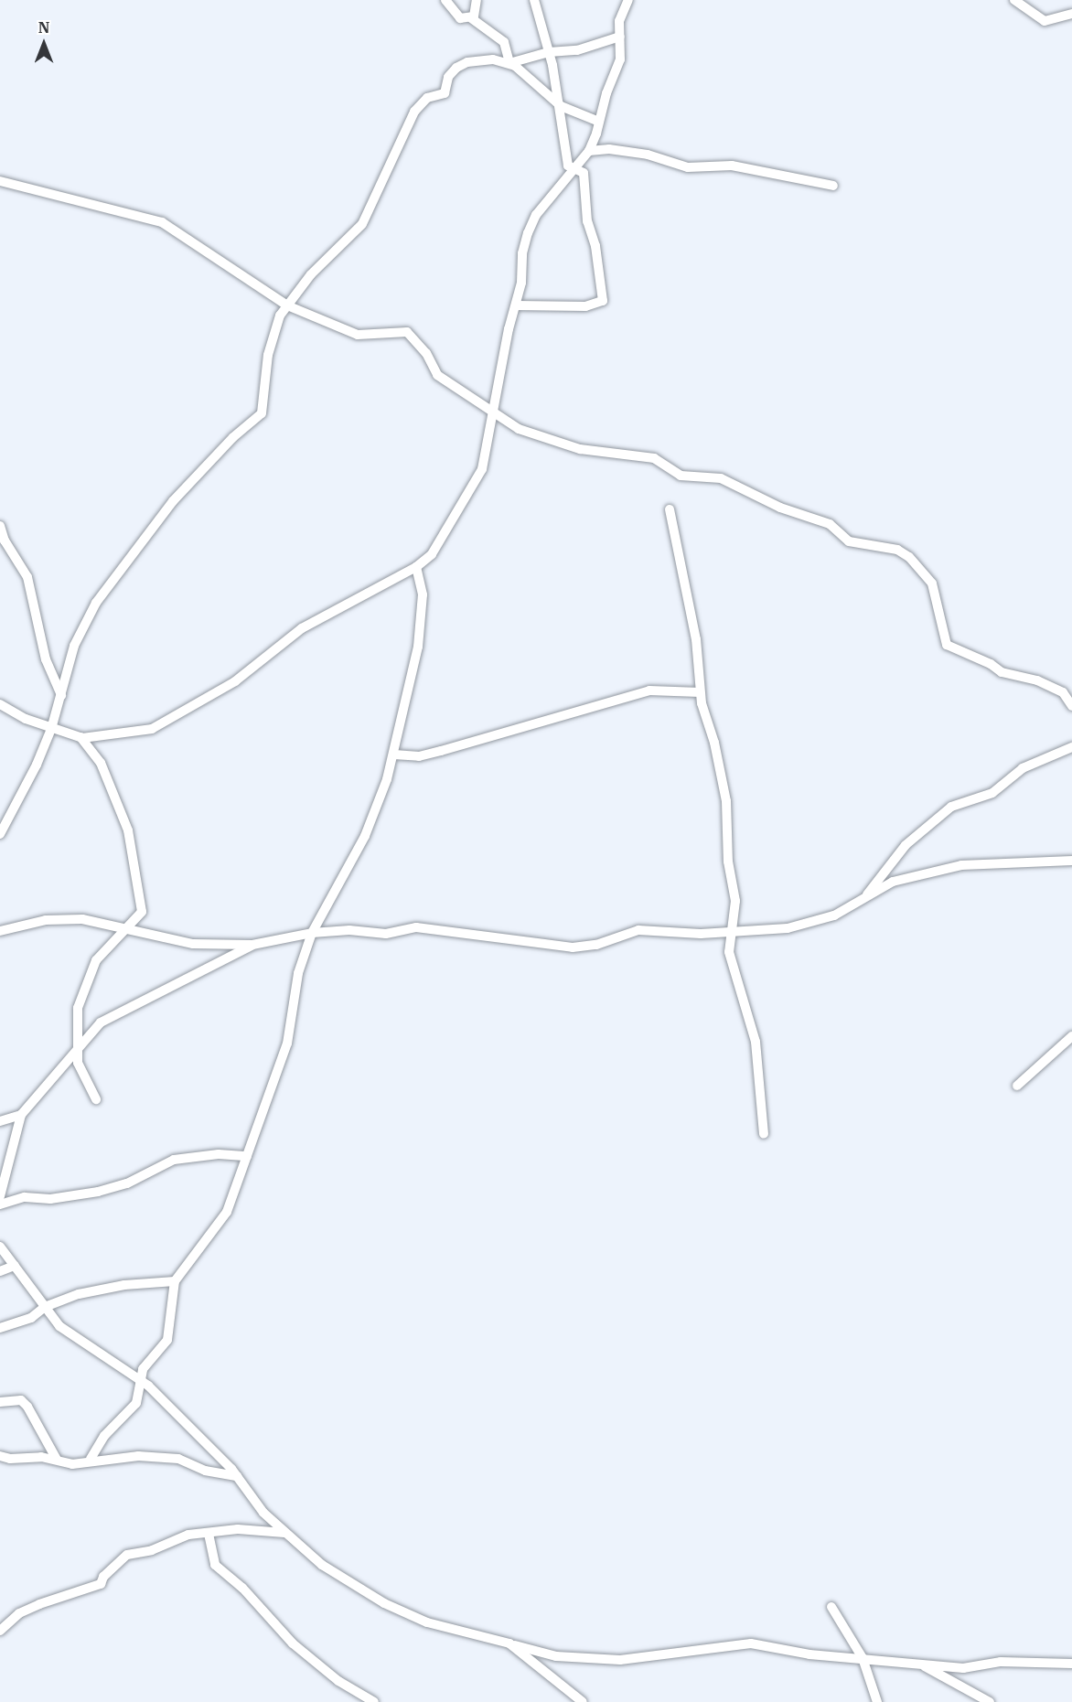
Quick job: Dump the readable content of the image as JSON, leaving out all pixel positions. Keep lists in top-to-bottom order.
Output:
{
  "north": "top"
}
